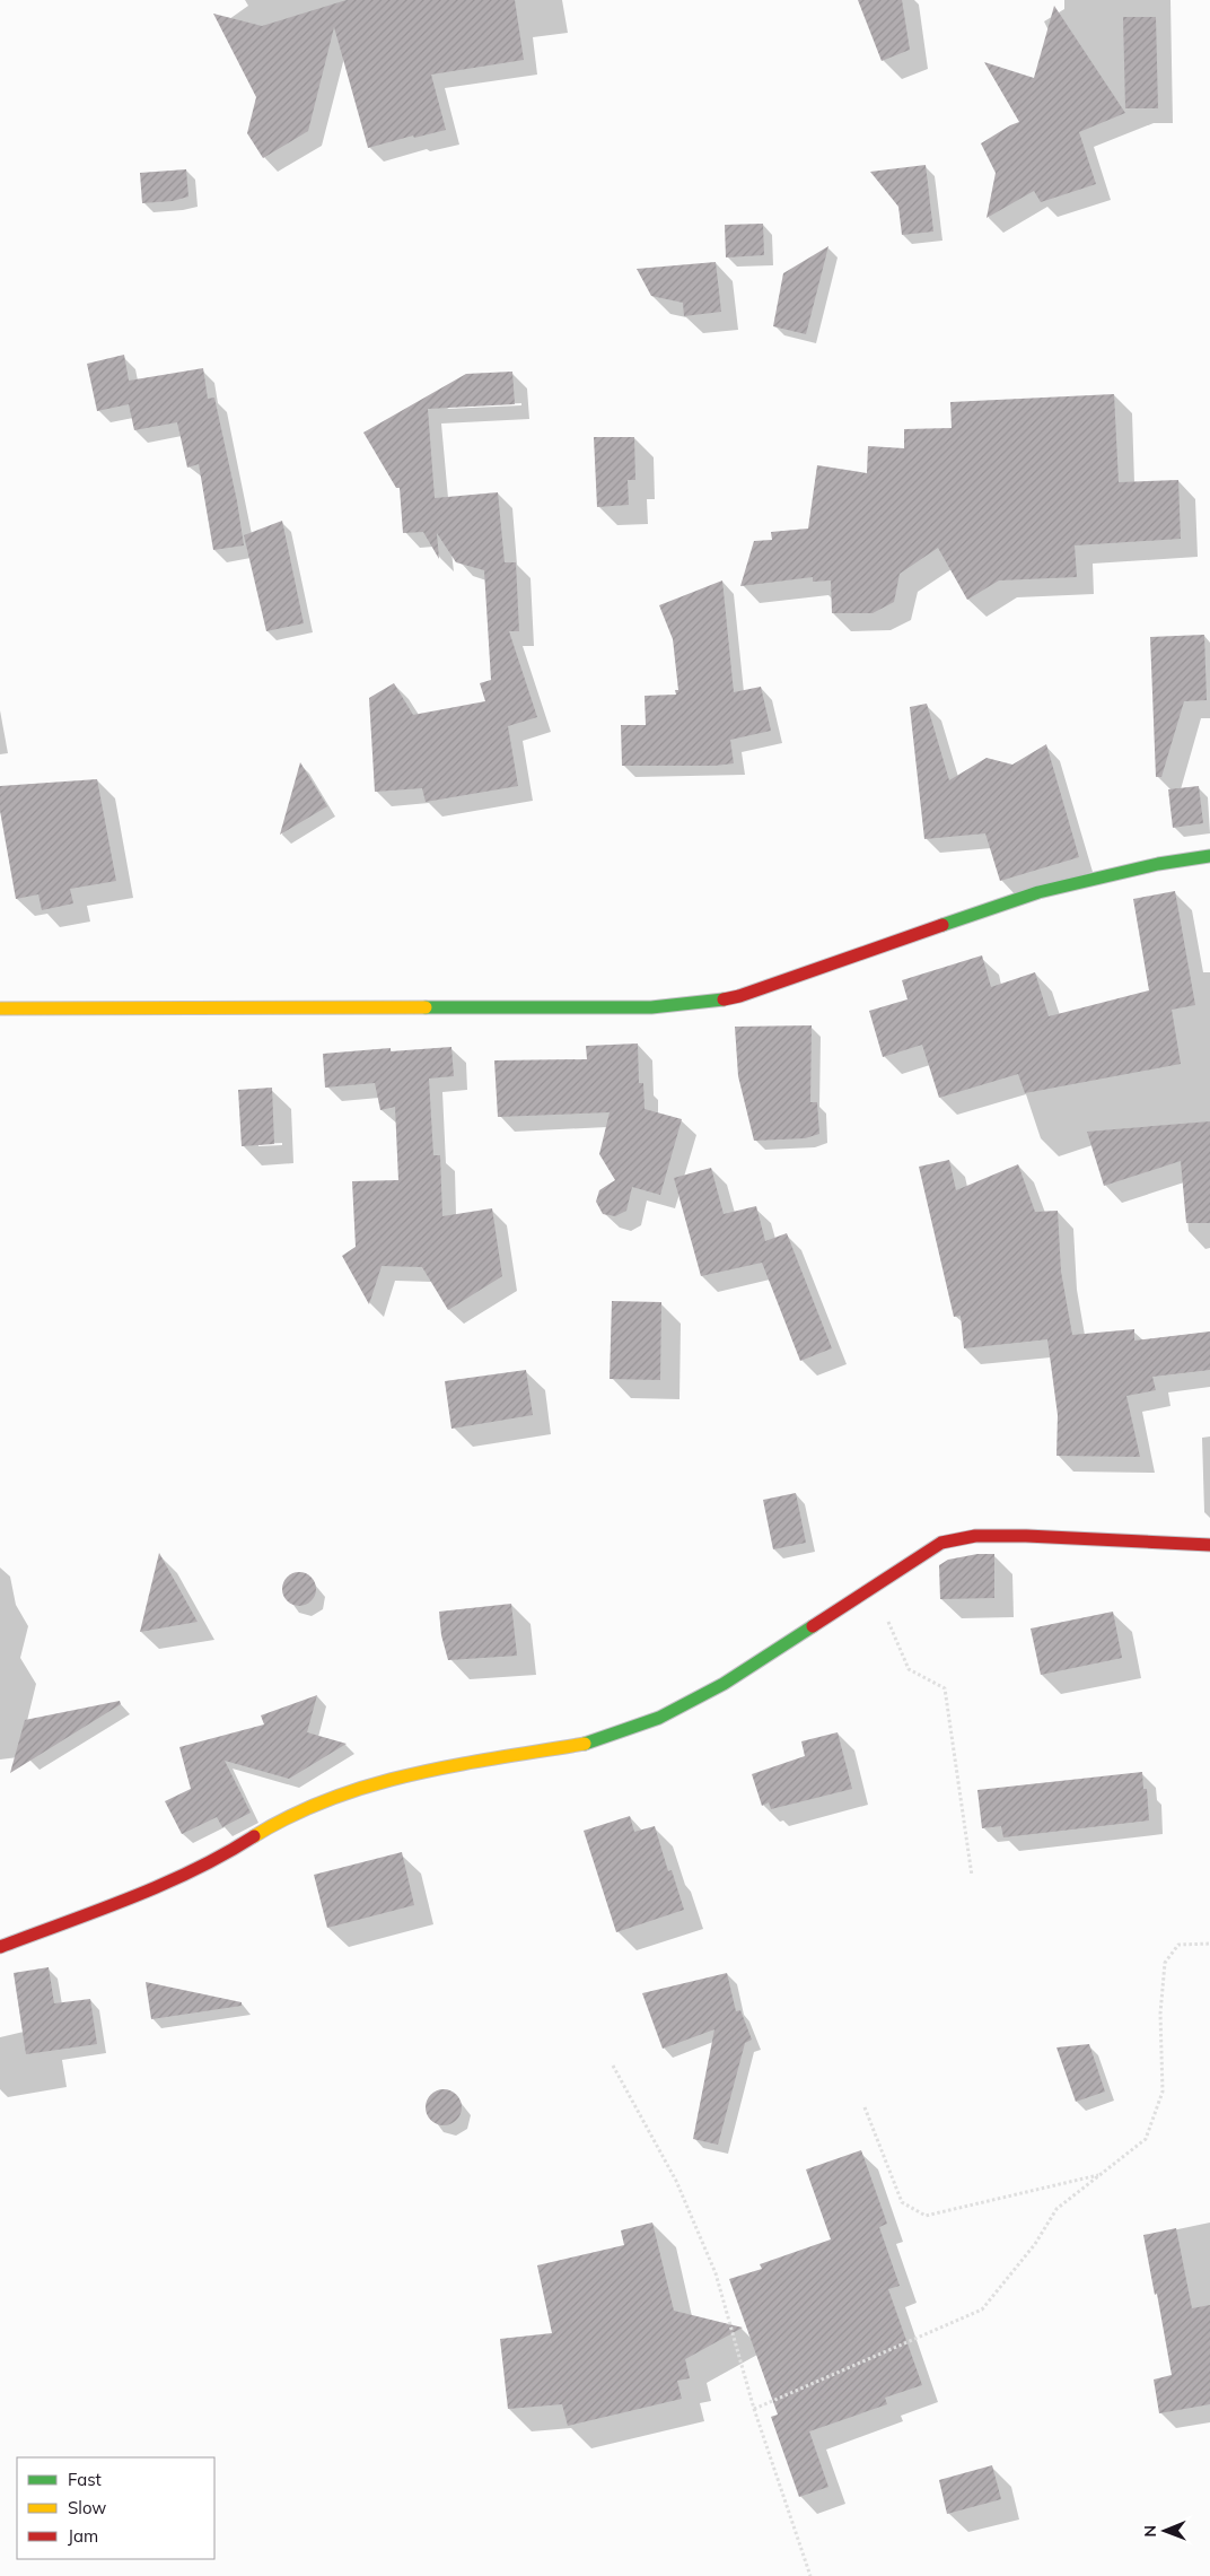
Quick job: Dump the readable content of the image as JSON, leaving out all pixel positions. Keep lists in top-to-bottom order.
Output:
{
  "legend": ["Fast", "Slow", "Jam"],
  "north": "left"
}
